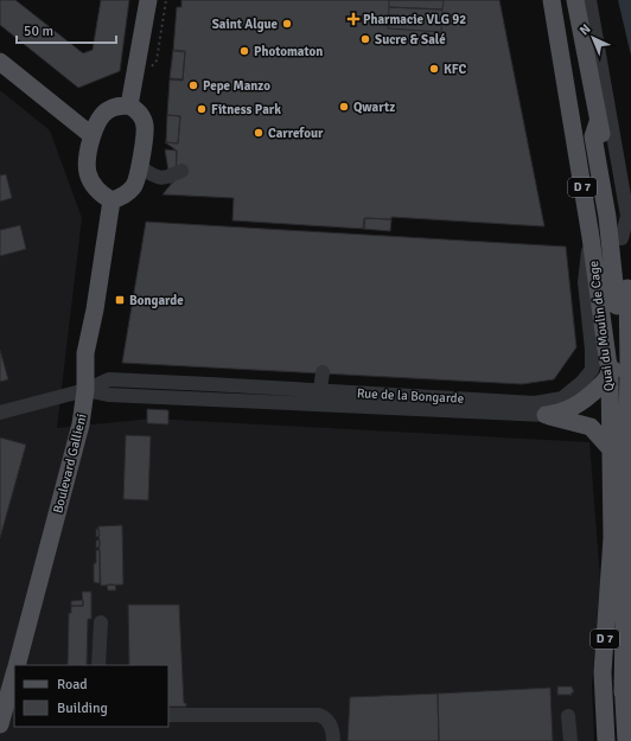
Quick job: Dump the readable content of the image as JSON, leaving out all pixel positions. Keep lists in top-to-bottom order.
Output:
{
  "streets": {
    "main road": ["D 7", "Quai du Moulin de Cage", "Boulevard Gallieni"],
    "street": ["Rue de la Bongarde"]
  },
  "crossings": [
    ["Quai du Moulin de Cage", "Rue de la Bongarde"],
    ["Rue de la Bongarde", "Boulevard Gallieni"]
  ],
  "places": {
    "health": ["Pharmacie VLG 92"],
    "other": [
      "Saint Algue",
      "Sucre & Salé",
      "Photomaton",
      "KFC",
      "Pepe Manzo",
      "Qwartz",
      "Fitness Park",
      "Carrefour"
    ],
    "transit": ["Bongarde"]
  },
  "legend": ["Road", "Building"],
  "scale_bar": "50 m",
  "north": "top left"
}
